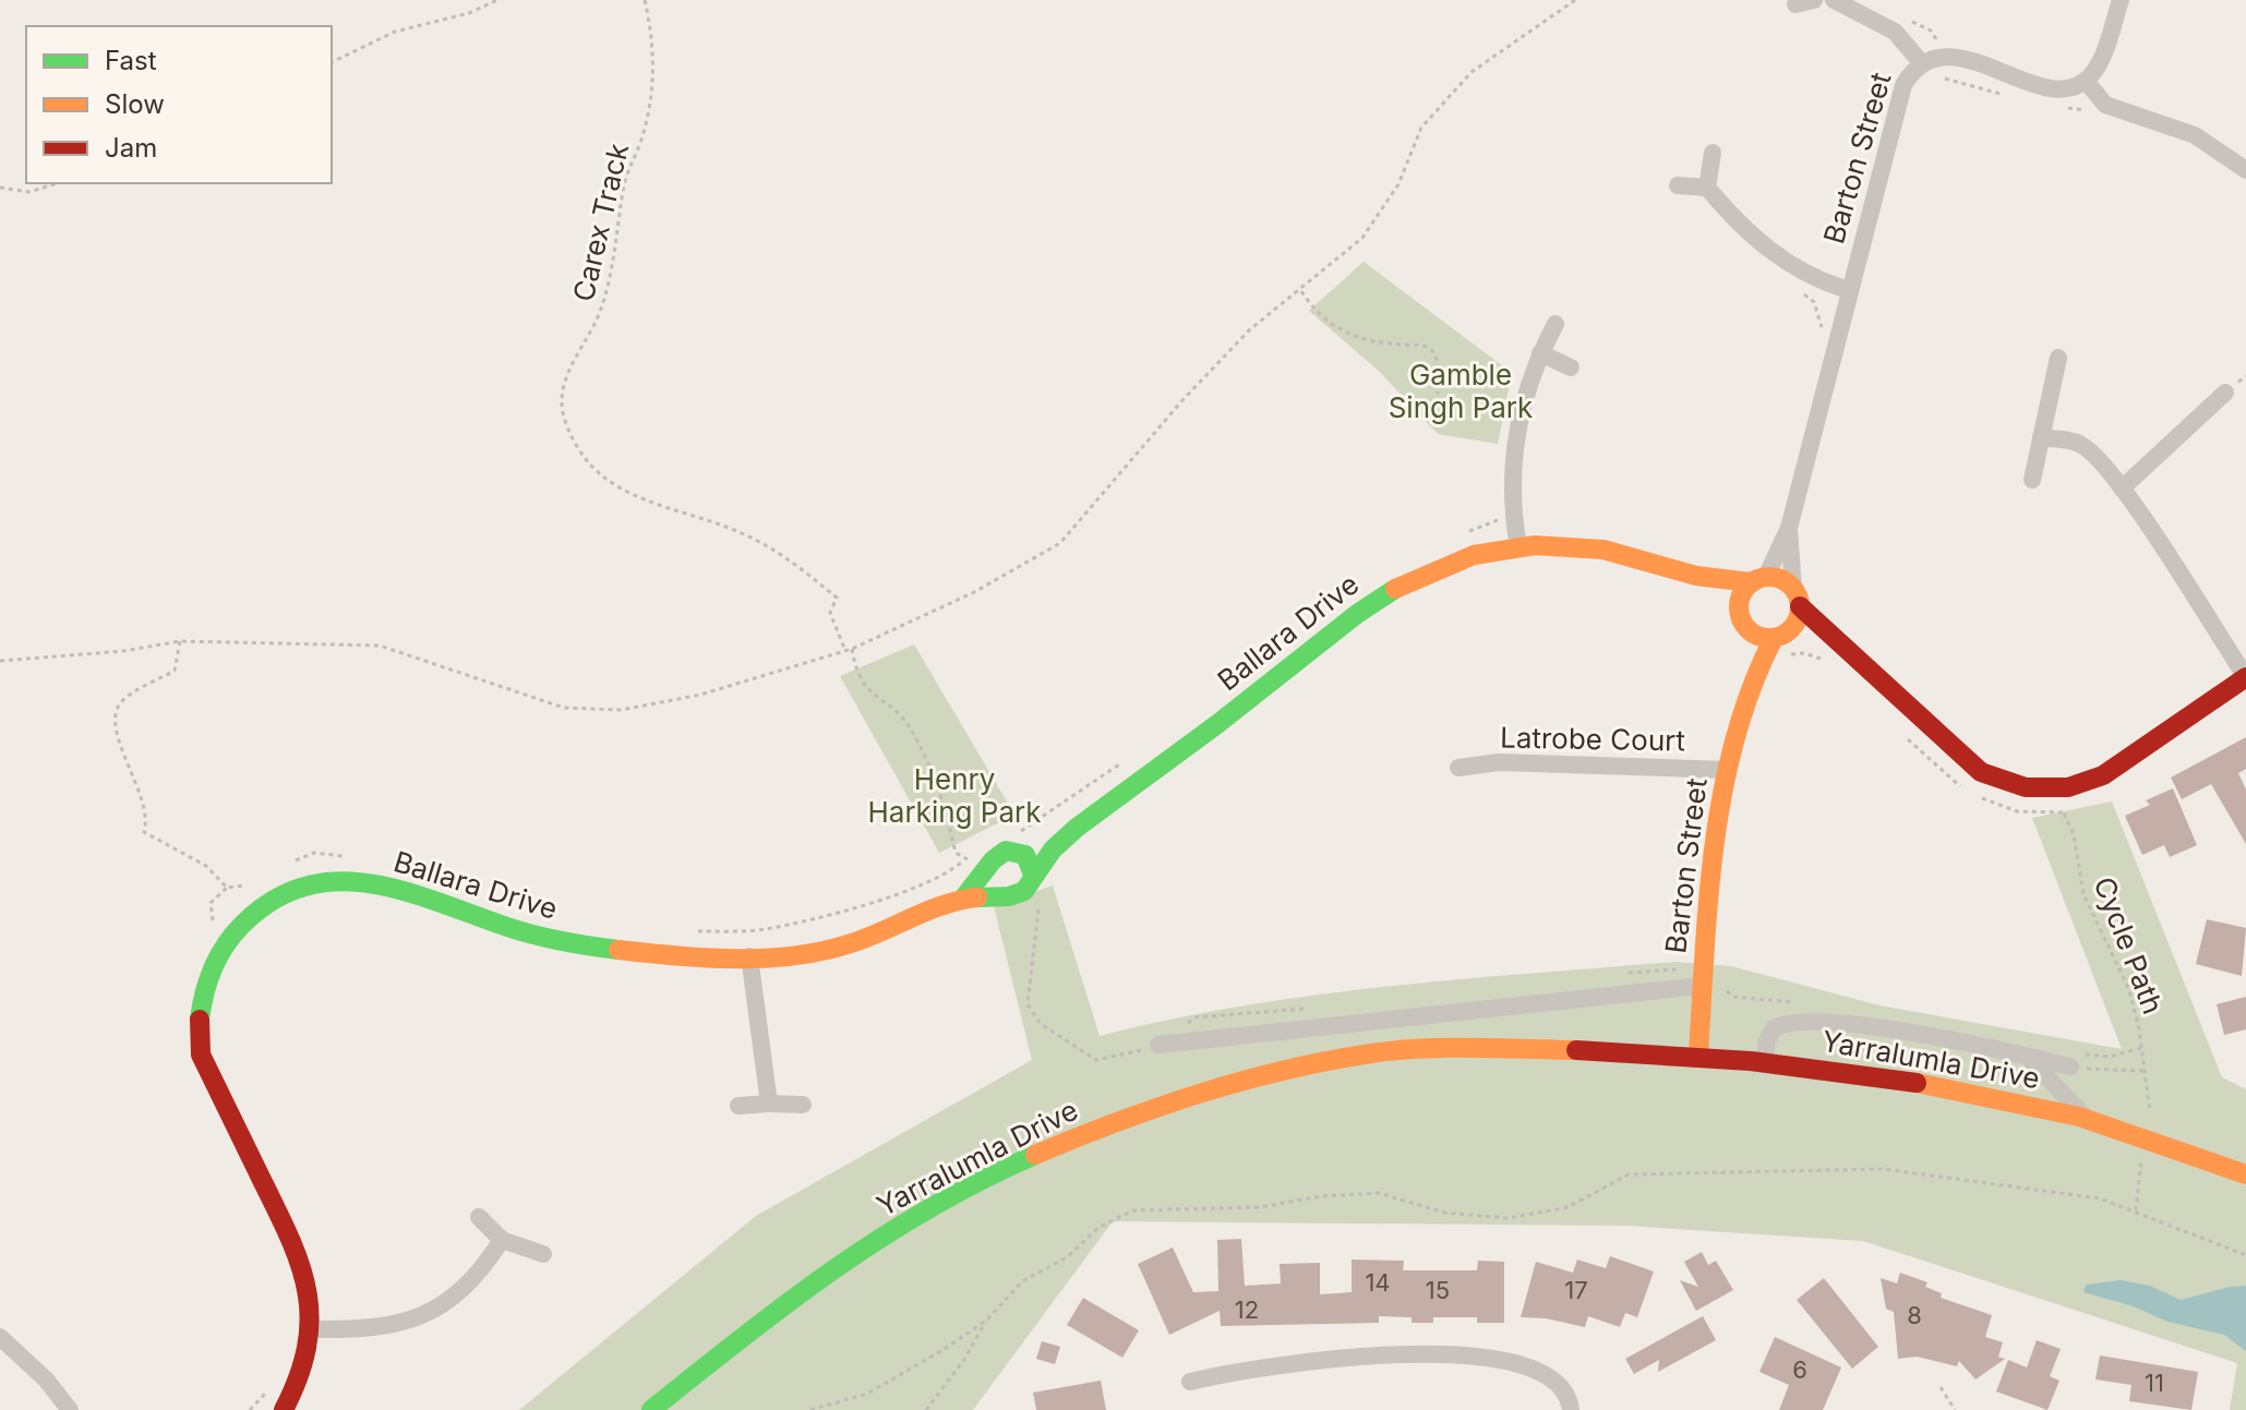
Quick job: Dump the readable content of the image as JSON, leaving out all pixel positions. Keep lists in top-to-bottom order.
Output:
{
  "streets": {
    "street": [
      "Barton Street",
      "Ballara Drive",
      "Latrobe Court",
      "Yarralumla Drive"
    ],
    "path": ["Carex Track", "Cycle Path"]
  },
  "crossings": [
    ["Barton Street", "Ballara Drive"],
    ["Barton Street", "Latrobe Court"],
    ["Barton Street", "Yarralumla Drive"],
    ["Cycle Path", "Yarralumla Drive"]
  ],
  "parks": ["Gamble Singh Park", "Henry Harking Park"],
  "house_numbers": [
    "14",
    "15",
    "17",
    "12",
    "8",
    "6",
    "11"
  ],
  "legend": ["Fast", "Slow", "Jam"]
}
